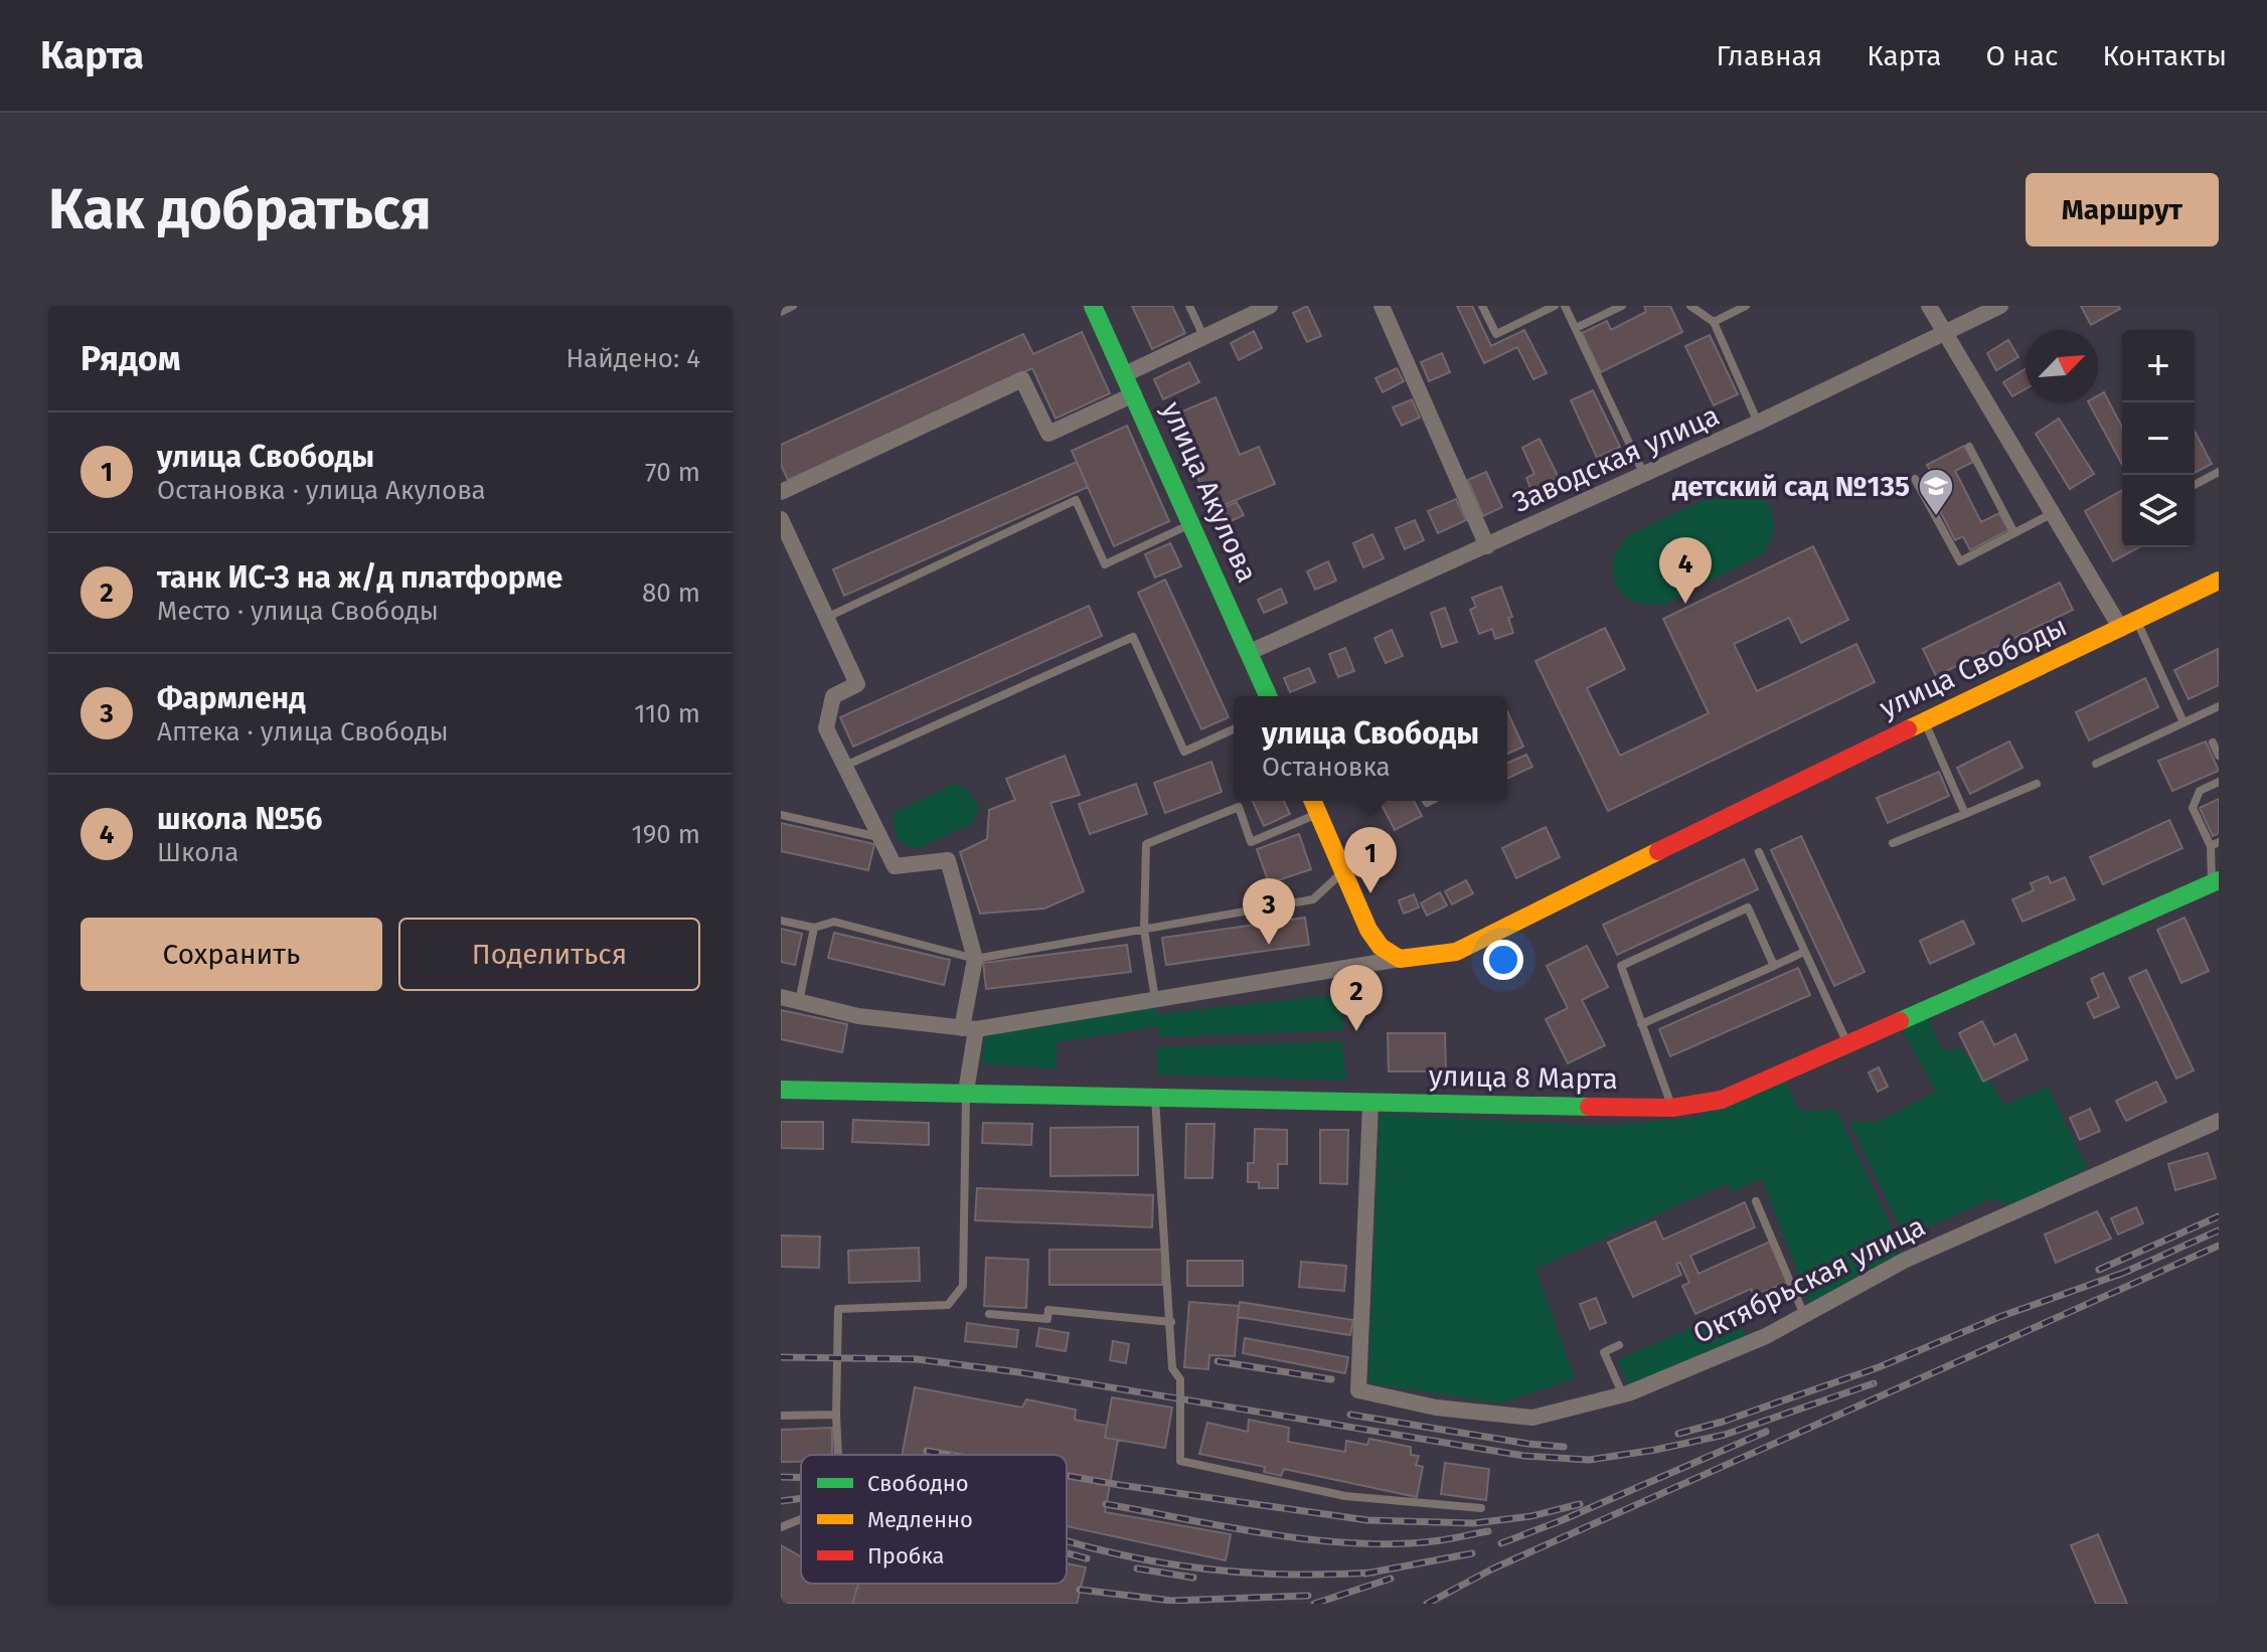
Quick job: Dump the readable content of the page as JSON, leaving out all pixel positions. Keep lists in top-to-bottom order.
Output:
{
  "streets": {
    "street": [
      "Заводская улица",
      "улица Акулова",
      "улица Свободы",
      "улица 8 Марта",
      "Октябрьская улица"
    ]
  },
  "crossings": [
    ["Заводская улица", "улица Акулова"],
    ["улица 8 Марта", "Октябрьская улица"]
  ],
  "places": {
    "school or university": ["детский сад №135"]
  },
  "legend": ["Свободно", "Медленно", "Пробка"],
  "north": "top right",
  "page": {
    "header": "Карта",
    "nav": [
      "Главная",
      "Карта",
      "О нас",
      "Контакты"
    ],
    "buttons": [
      "Маршрут",
      ["Сохранить", "Поделиться"]
    ],
    "title": "Как добраться",
    "heading": ["Рядом", "Найдено: 4"],
    "map_buttons": ["+", "−"],
    "list": [
      {
        "mark": "1",
        "name": "улица Свободы",
        "note": "Остановка · улица Акулова",
        "value": "70 m"
      },
      {
        "mark": "2",
        "name": "танк ИС-3 на ж/д платформе",
        "note": "Место · улица Свободы",
        "value": "80 m"
      },
      {
        "mark": "3",
        "name": "Фармленд",
        "note": "Аптека · улица Свободы",
        "value": "110 m"
      },
      {
        "mark": "4",
        "name": "школа №56",
        "note": "Школа",
        "value": "190 m"
      }
    ],
    "pins": [
      "4",
      "1",
      "3",
      "2"
    ],
    "popup": ["улица Свободы", "Остановка"]
  }
}
